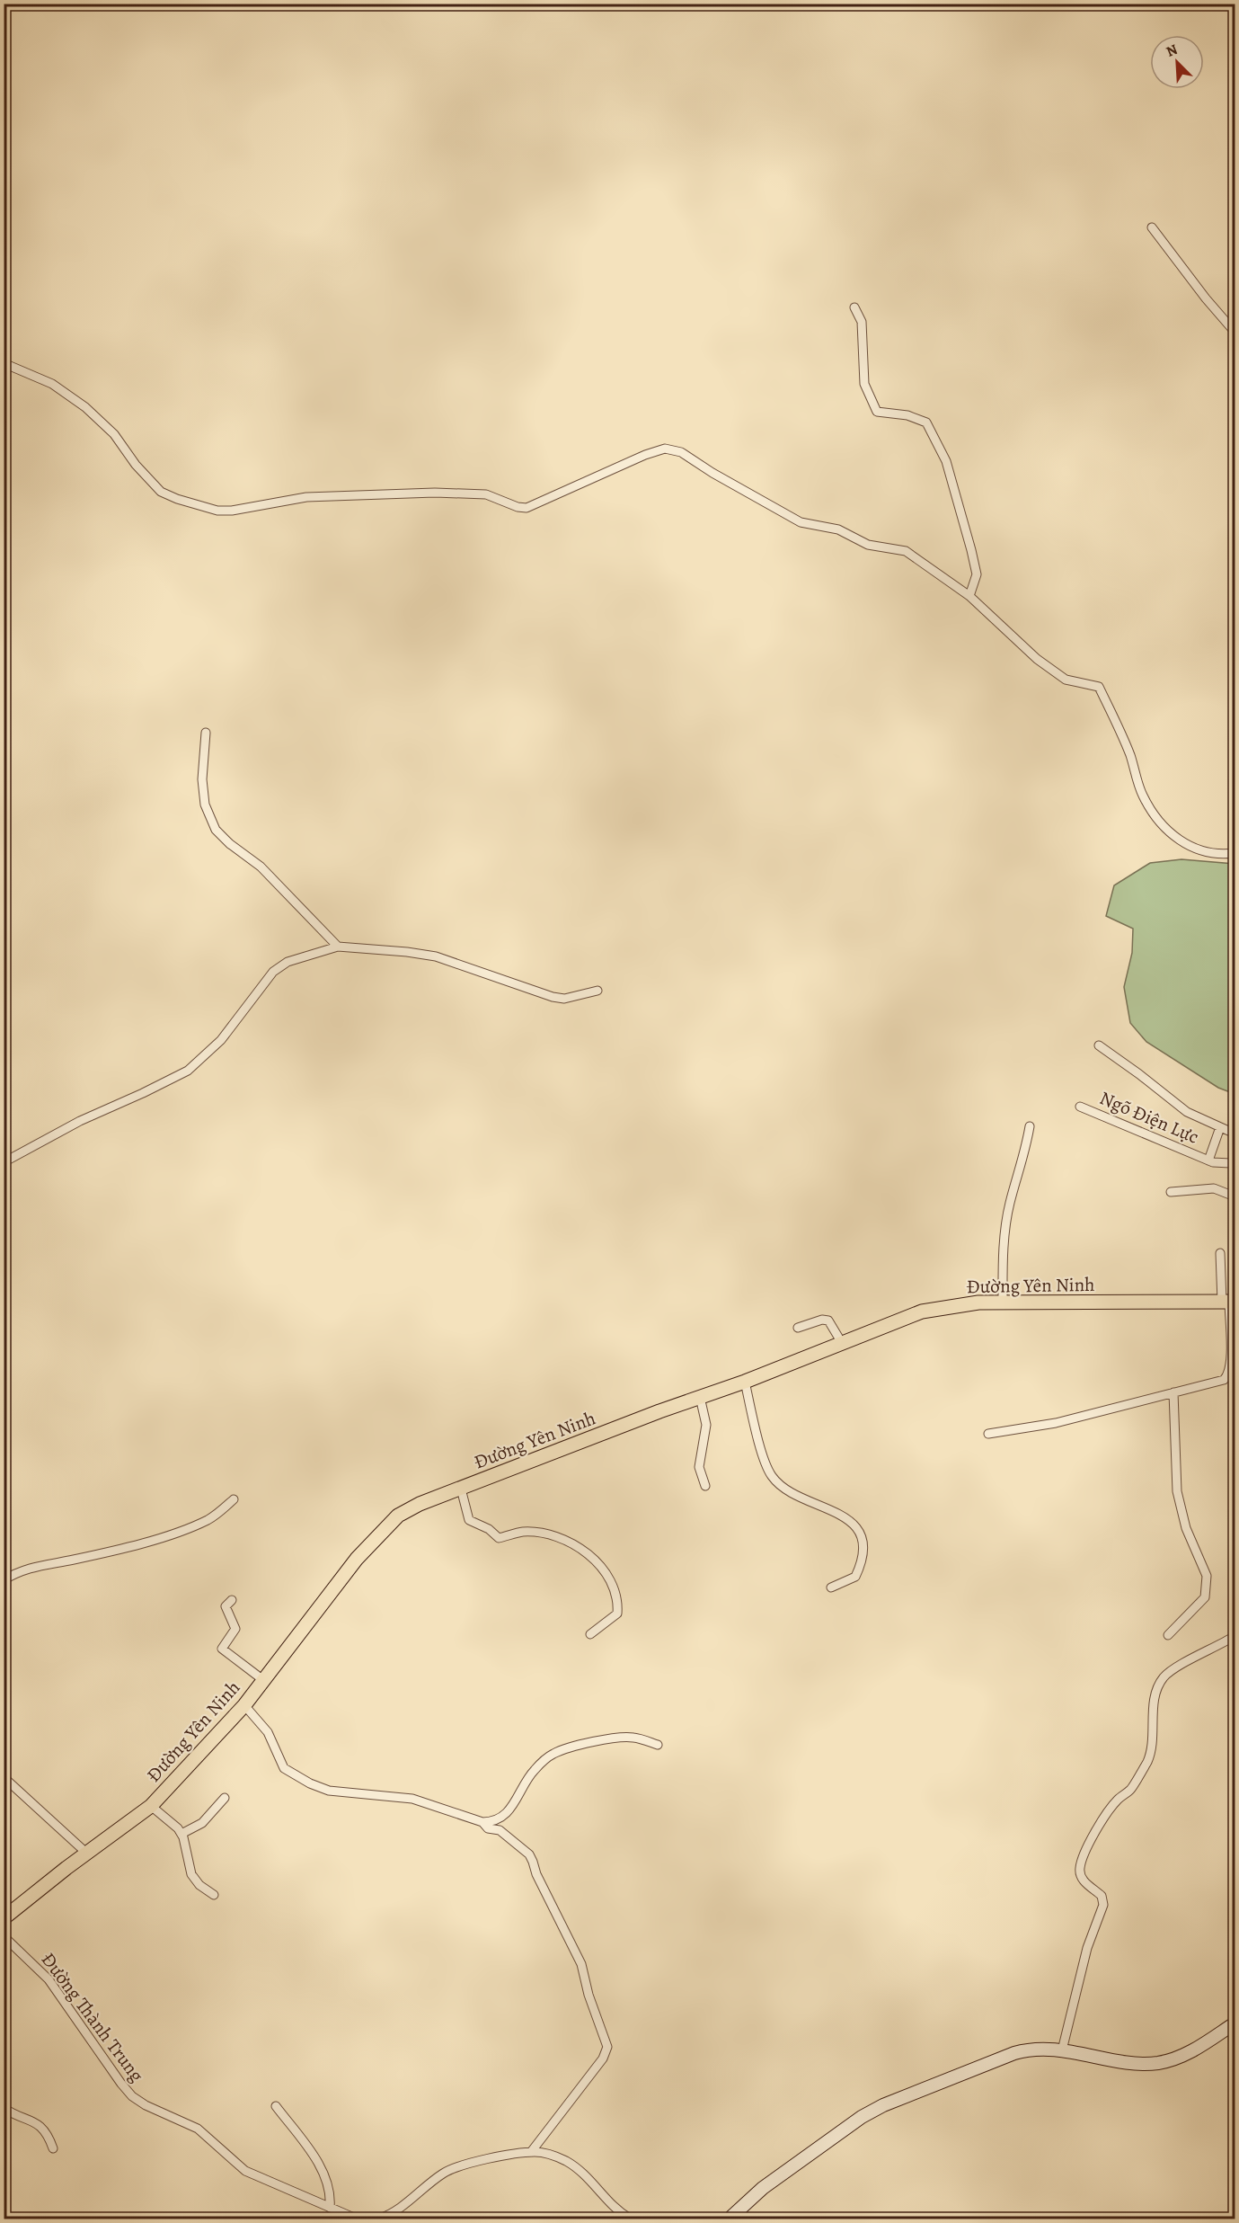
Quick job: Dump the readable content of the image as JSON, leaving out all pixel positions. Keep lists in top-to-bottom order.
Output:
{
  "streets": {
    "main road": ["Đường Yên Ninh"],
    "street": ["Ngõ Điện Lực", "Đường Thành Trung"]
  },
  "north": "top left"
}
